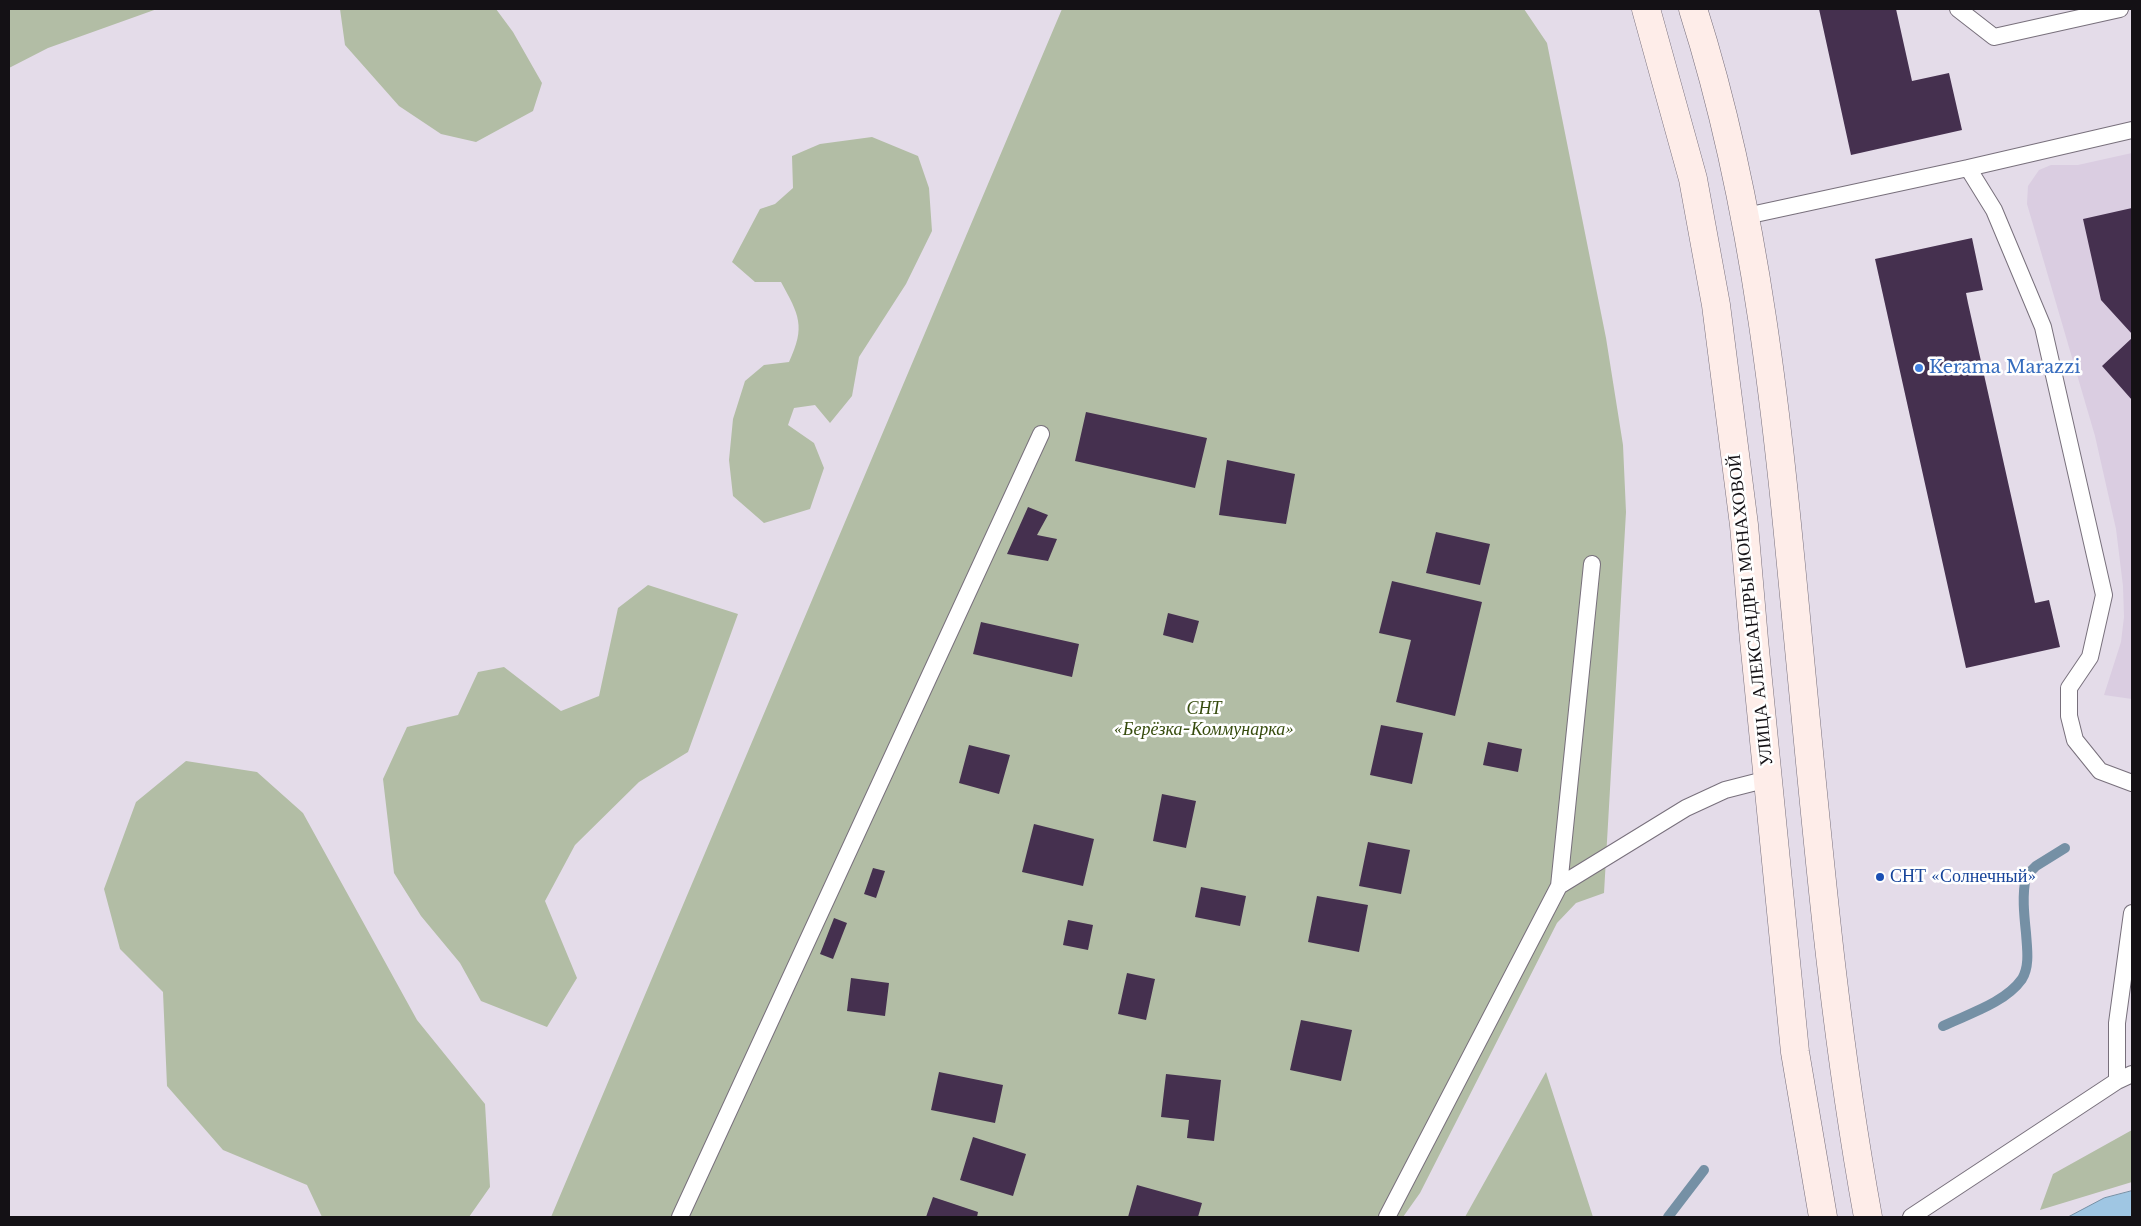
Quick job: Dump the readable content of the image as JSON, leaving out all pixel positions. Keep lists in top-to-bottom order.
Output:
{
  "streets": {
    "main road": ["УЛИЦА АЛЕКСАНДРЫ МОНАХОВОЙ"]
  },
  "parks": ["СНТ «Берёзка-Коммунарка»"],
  "places": ["Kerama Marazzi", "СНТ «Солнечный»"]
}
